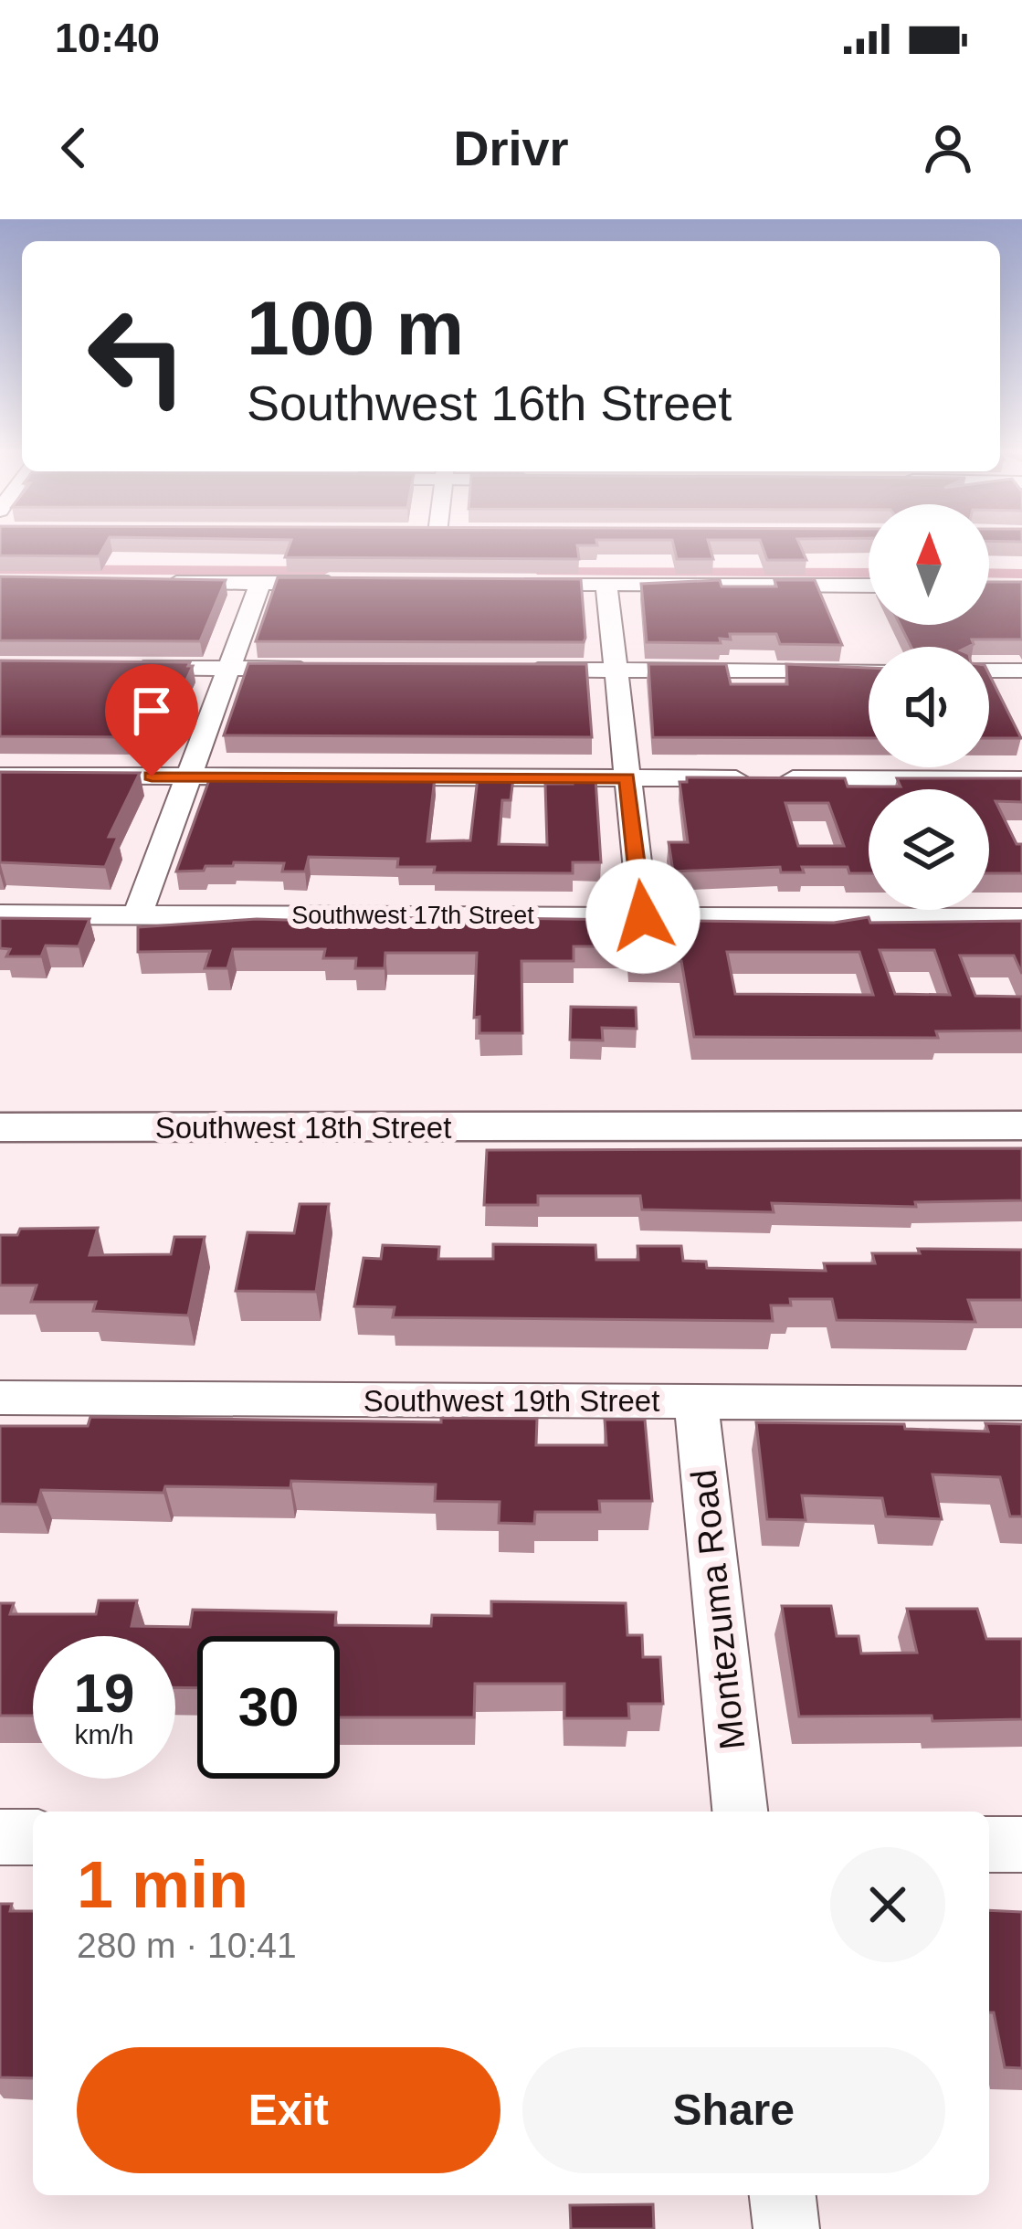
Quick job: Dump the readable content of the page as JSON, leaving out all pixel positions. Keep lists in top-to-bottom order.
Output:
{
  "streets": {
    "main road": ["Southwest 18th Street"],
    "street": ["Southwest 17th Street", "Southwest 19th Street", "Montezuma Road"]
  },
  "crossings": [
    ["Southwest 19th Street", "Montezuma Road"]
  ],
  "north": "top",
  "page": {
    "status": "10:40",
    "header": "Drivr",
    "turn": ["100 m", "Southwest 16th Street"],
    "speed": "19 km/h",
    "limit": "30",
    "heading": ["1 min", "280 m · 10:41"],
    "buttons": ["Exit", "Share"]
  }
}
